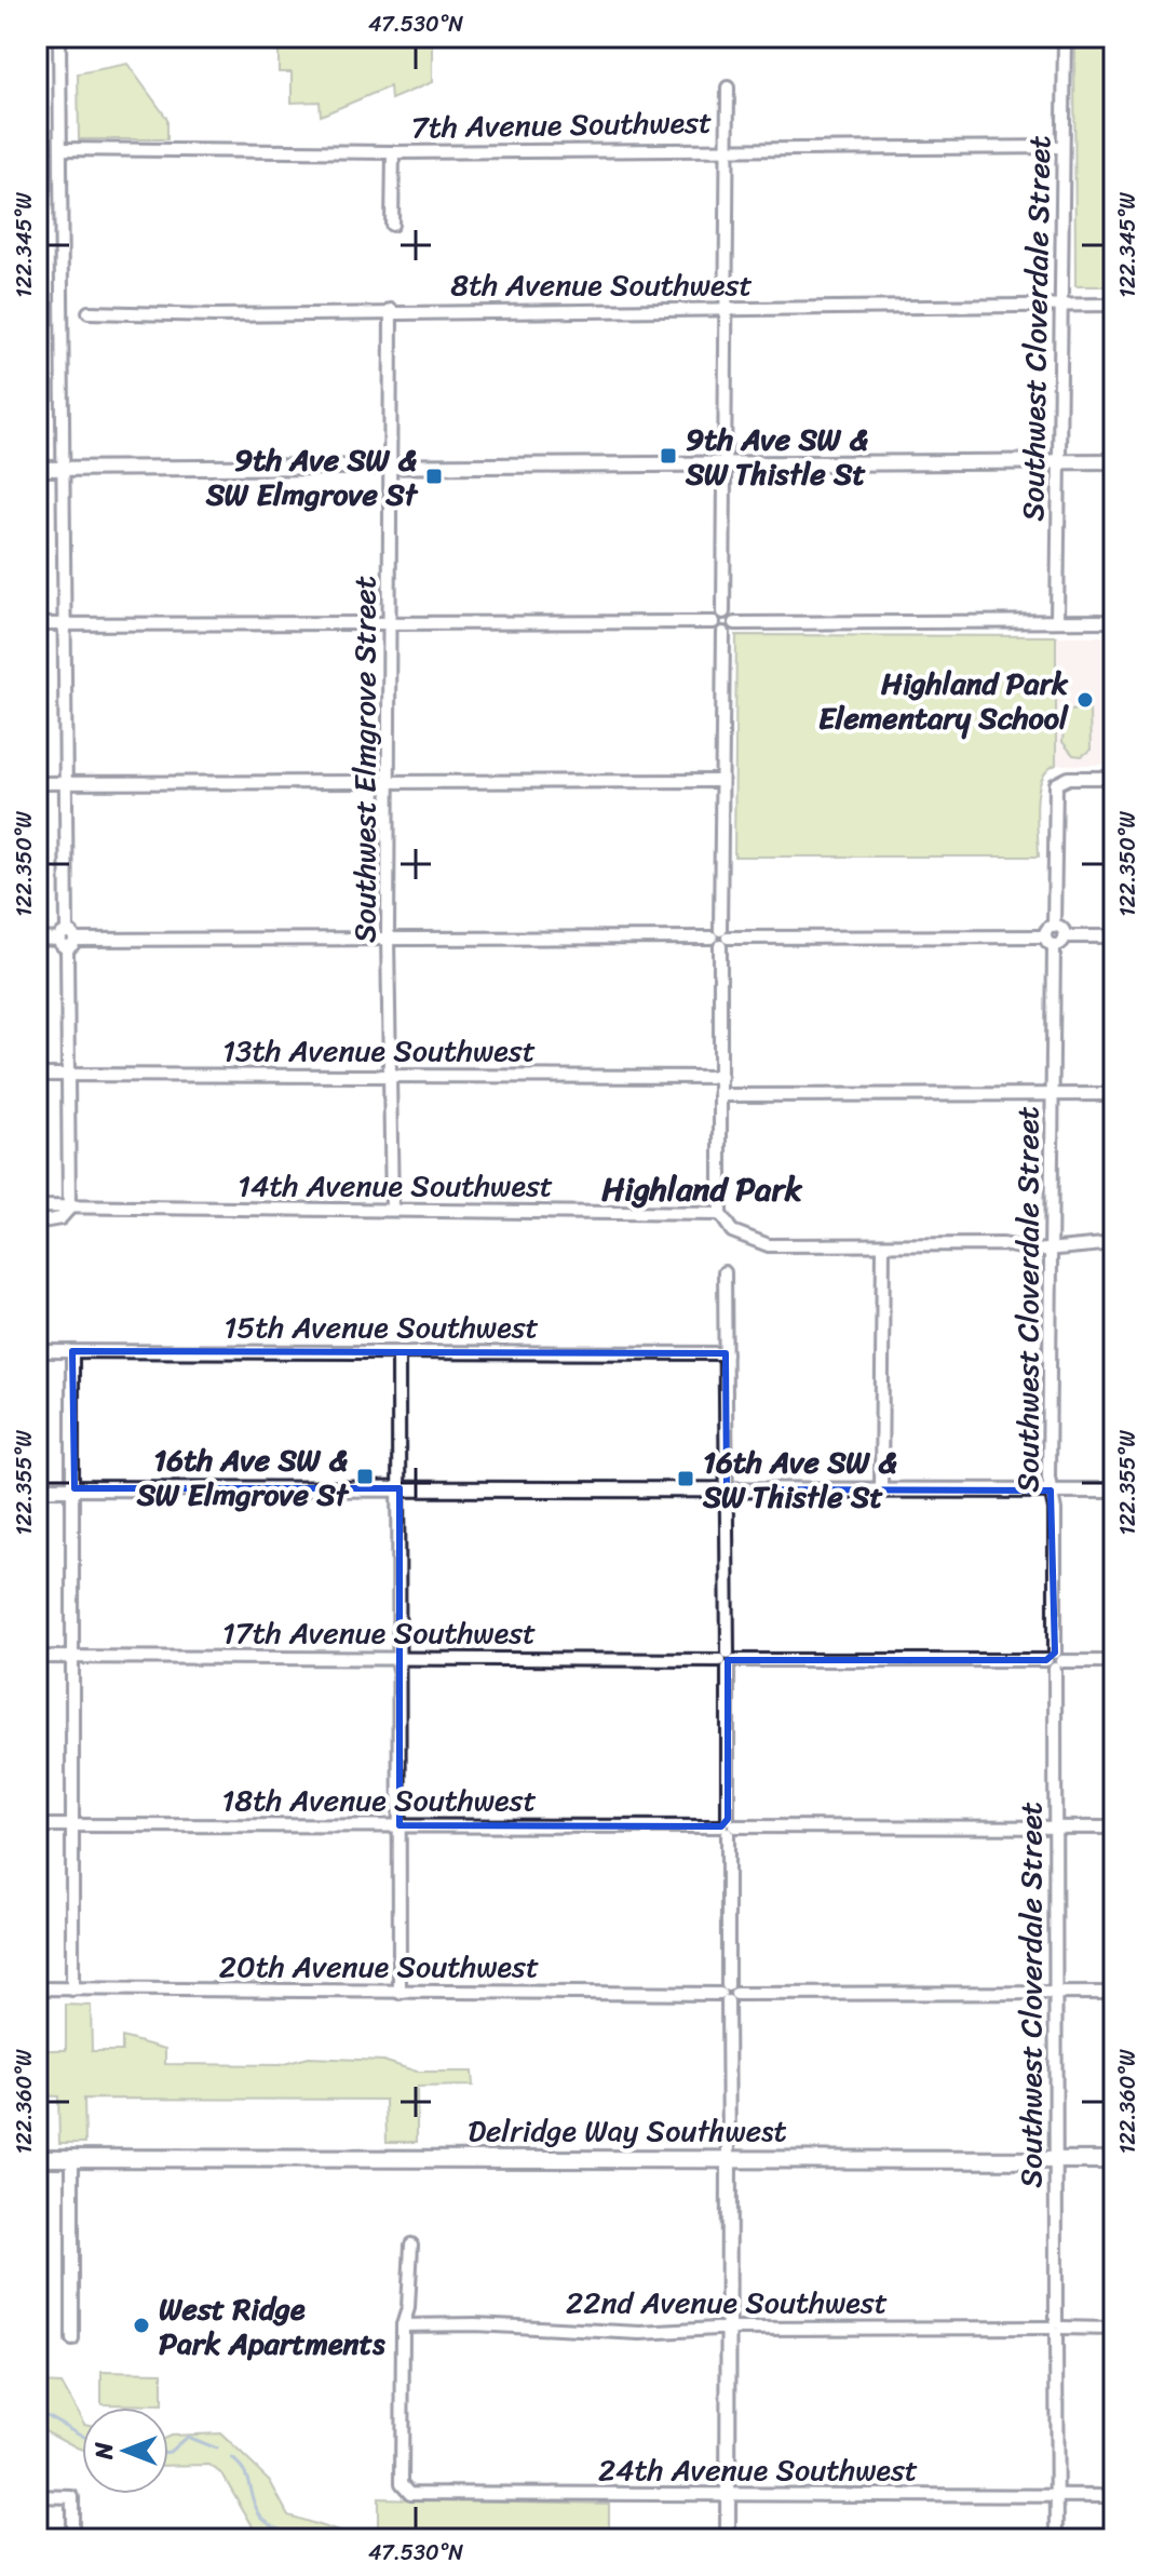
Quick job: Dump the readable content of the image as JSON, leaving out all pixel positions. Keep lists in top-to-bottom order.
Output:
{
  "streets": {
    "main road": ["Delridge Way Southwest"],
    "street": [
      "7th Avenue Southwest",
      "8th Avenue Southwest",
      "Southwest Cloverdale Street",
      "Southwest Elmgrove Street",
      "13th Avenue Southwest",
      "14th Avenue Southwest",
      "15th Avenue Southwest",
      "17th Avenue Southwest",
      "18th Avenue Southwest",
      "20th Avenue Southwest",
      "22nd Avenue Southwest",
      "24th Avenue Southwest"
    ]
  },
  "crossings": [
    ["7th Avenue Southwest", "Southwest Cloverdale Street"],
    ["8th Avenue Southwest", "Southwest Cloverdale Street"],
    ["8th Avenue Southwest", "Southwest Elmgrove Street"],
    ["Southwest Cloverdale Street", "17th Avenue Southwest"],
    ["Southwest Cloverdale Street", "18th Avenue Southwest"],
    ["Southwest Cloverdale Street", "20th Avenue Southwest"],
    ["Southwest Cloverdale Street", "Delridge Way Southwest"],
    ["Southwest Cloverdale Street", "22nd Avenue Southwest"],
    ["Southwest Cloverdale Street", "24th Avenue Southwest"],
    ["Southwest Elmgrove Street", "13th Avenue Southwest"],
    ["Southwest Elmgrove Street", "14th Avenue Southwest"],
    ["22nd Avenue Southwest", "24th Avenue Southwest"]
  ],
  "districts": ["Highland Park"],
  "places": {
    "transit": [
      "9th Ave SW & SW Thistle St",
      "9th Ave SW & SW Elmgrove St",
      "16th Ave SW & SW Elmgrove St",
      "16th Ave SW & SW Thistle St"
    ],
    "other": ["Highland Park Elementary School", "West Ridge Park Apartments"]
  },
  "north": "left",
  "coordinates": [
    "47.530°N",
    "122.345°W",
    "122.350°W",
    "122.355°W",
    "122.360°W"
  ]
}
